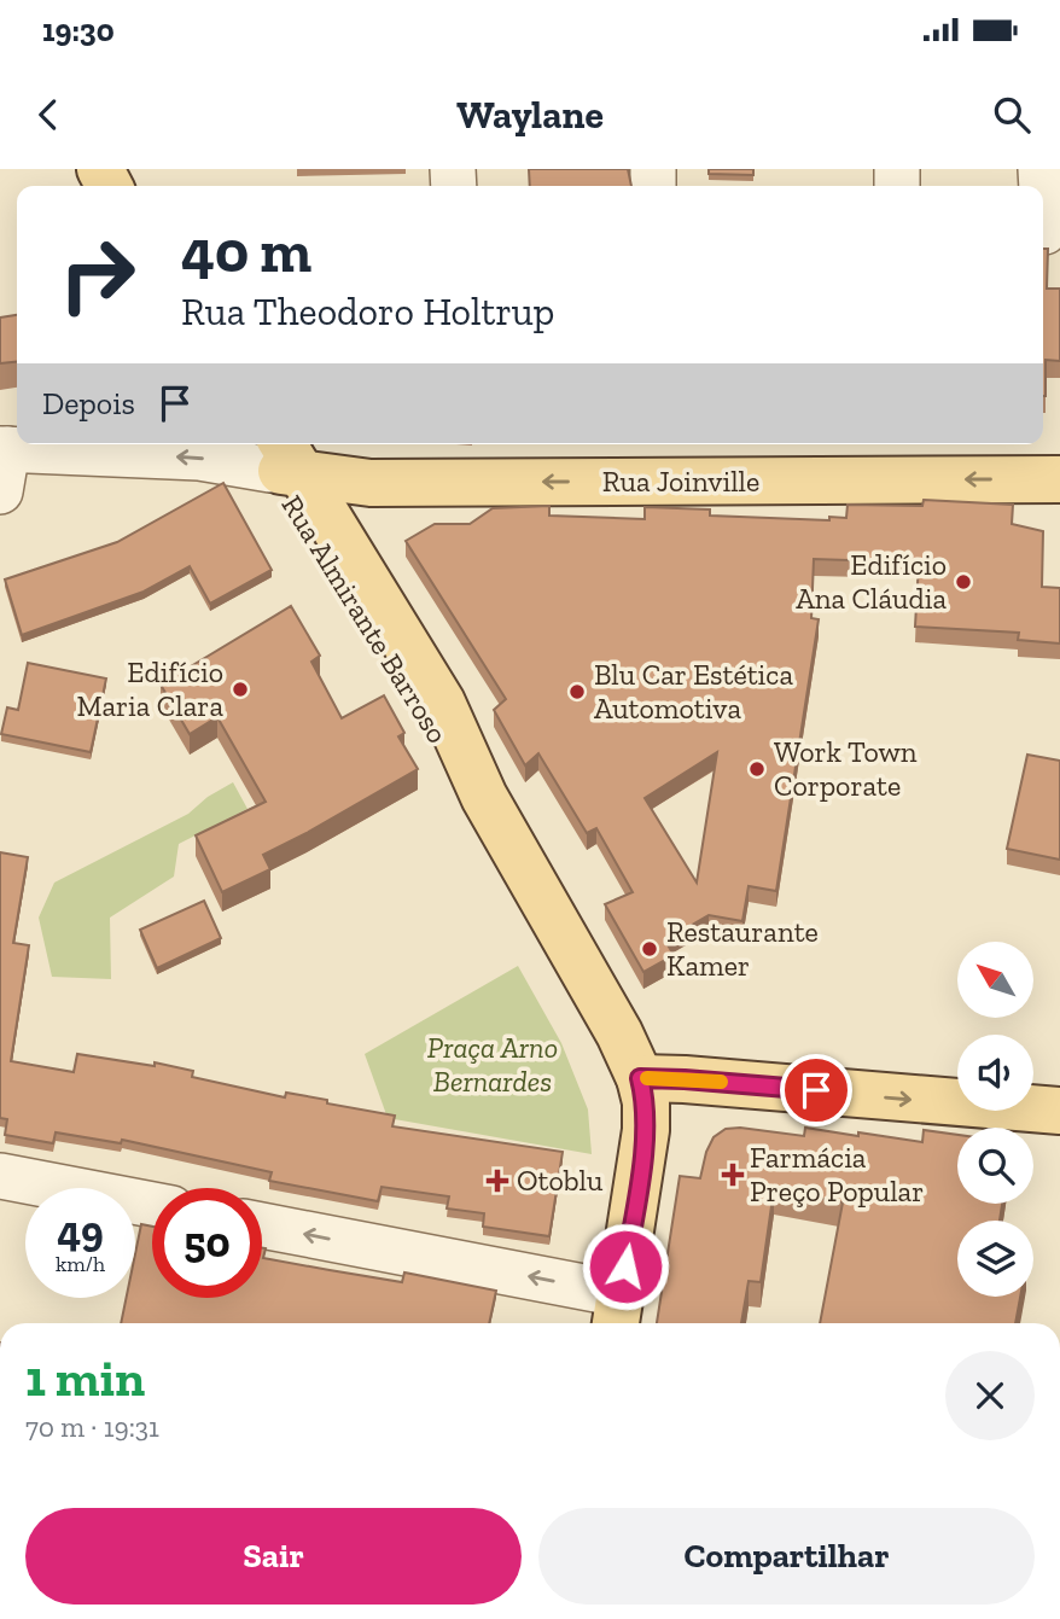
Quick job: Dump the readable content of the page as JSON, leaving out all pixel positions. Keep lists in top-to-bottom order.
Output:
{
  "streets": {
    "main road": ["Rua Joinville", "Rua Almirante Barroso"]
  },
  "crossings": [
    ["Rua Joinville", "Rua Almirante Barroso"]
  ],
  "one_way": ["Rua Joinville"],
  "parks": ["Praça Arno Bernardes"],
  "places": {
    "other": [
      "Edifício Ana Cláudia",
      "Edifício Maria Clara",
      "Blu Car Estética Automotiva",
      "Work Town Corporate",
      "Restaurante Kamer"
    ],
    "health": ["Farmácia Preço Popular", "Otoblu"]
  },
  "north": "top left",
  "page": {
    "status": "19:30",
    "header": "Waylane",
    "turn": ["40 m", "Rua Theodoro Holtrup"],
    "then": "Depois",
    "speed": "49 km/h",
    "limit": "50",
    "heading": ["1 min", "70 m · 19:31"],
    "buttons": ["Sair", "Compartilhar"]
  }
}
